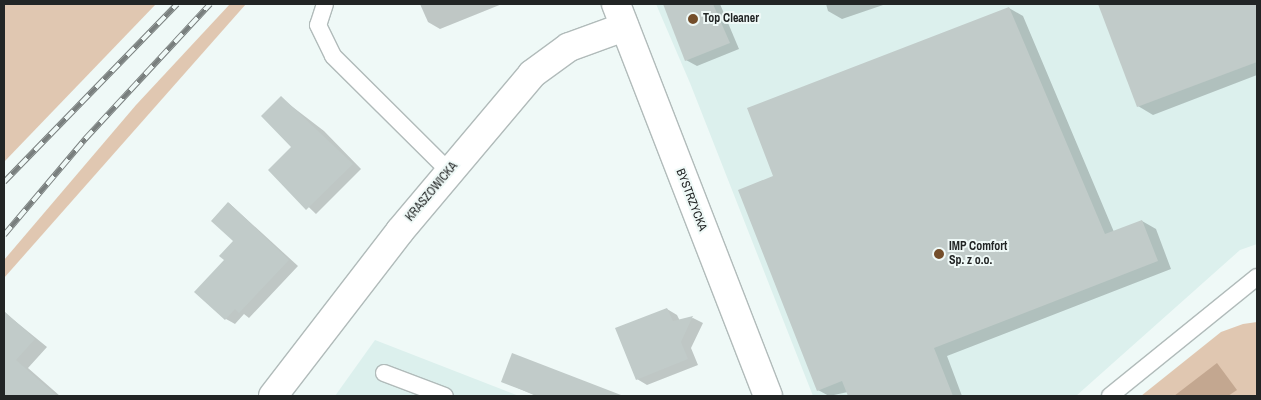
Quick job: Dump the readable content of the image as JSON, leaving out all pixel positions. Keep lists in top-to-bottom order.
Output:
{
  "streets": {
    "street": ["KRASZOWICKA", "BYSTRZYCKA"]
  },
  "crossings": [
    ["KRASZOWICKA", "BYSTRZYCKA"]
  ],
  "places": ["Top Cleaner", "IMP Comfort Sp. z o.o."]
}
